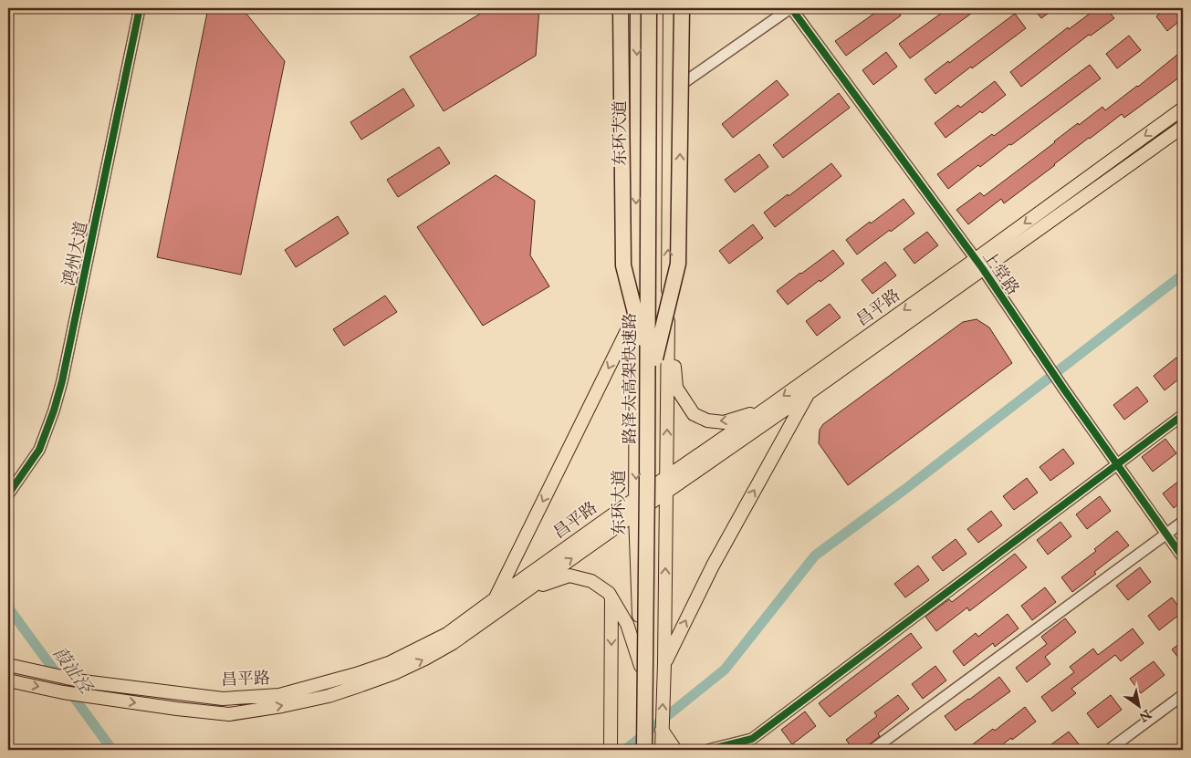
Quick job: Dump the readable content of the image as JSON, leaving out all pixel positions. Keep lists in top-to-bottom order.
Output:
{
  "streets": {
    "highway": ["路泽太高架快速路"],
    "main road": ["东环大道", "昌平路"],
    "street": ["鸿州大道", "上堂路"]
  },
  "crossings": [
    ["东环大道", "昌平路"],
    ["上堂路", "昌平路"]
  ],
  "water": ["葭沚泾"],
  "north": "bottom right"
}
